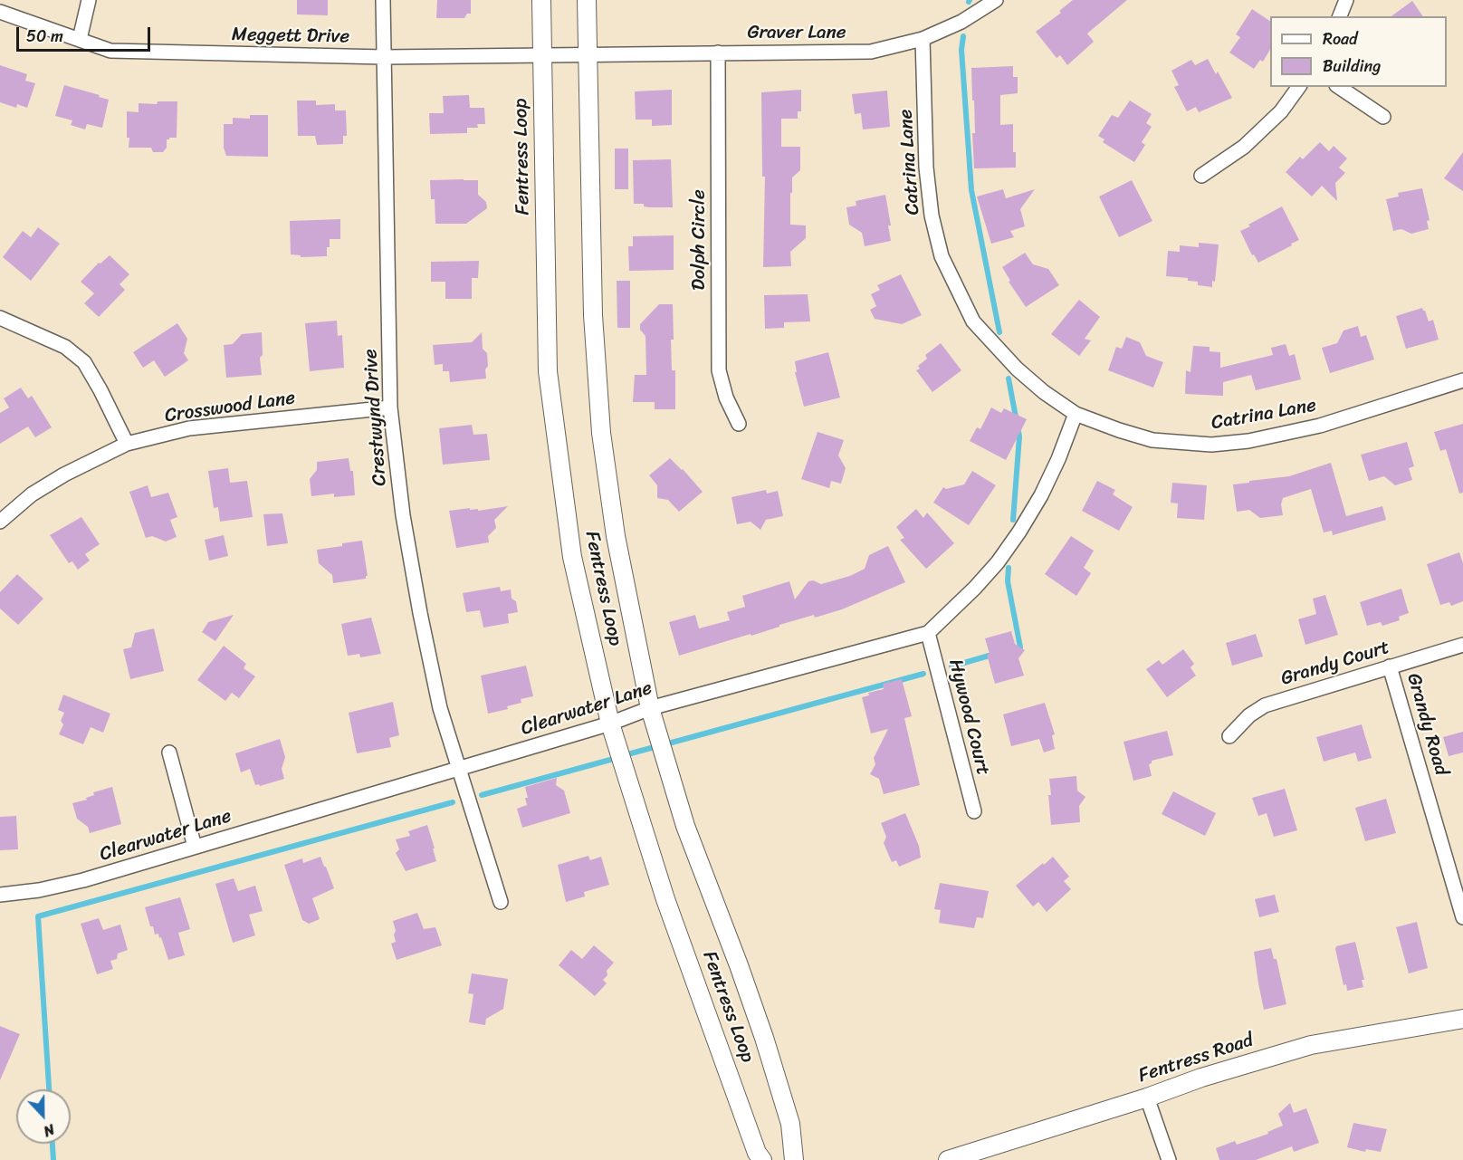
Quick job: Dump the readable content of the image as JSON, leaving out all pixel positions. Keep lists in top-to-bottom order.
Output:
{
  "streets": {
    "street": [
      "Graver Lane",
      "Meggett Drive",
      "Fentress Loop",
      "Catrina Lane",
      "Dolph Circle",
      "Crosswood Lane",
      "Crestwynd Drive",
      "Grandy Court",
      "Clearwater Lane",
      "Hywood Court",
      "Grandy Road",
      "Fentress Road"
    ]
  },
  "crossings": [
    ["Graver Lane", "Meggett Drive"],
    ["Graver Lane", "Fentress Loop"],
    ["Graver Lane", "Catrina Lane"],
    ["Graver Lane", "Dolph Circle"],
    ["Meggett Drive", "Fentress Loop"],
    ["Meggett Drive", "Crestwynd Drive"],
    ["Fentress Loop", "Clearwater Lane"],
    ["Catrina Lane", "Clearwater Lane"],
    ["Crosswood Lane", "Crestwynd Drive"],
    ["Crestwynd Drive", "Clearwater Lane"],
    ["Grandy Court", "Grandy Road"],
    ["Clearwater Lane", "Hywood Court"]
  ],
  "legend": ["Road", "Building"],
  "scale_bar": "50 m",
  "north": "bottom"
}
